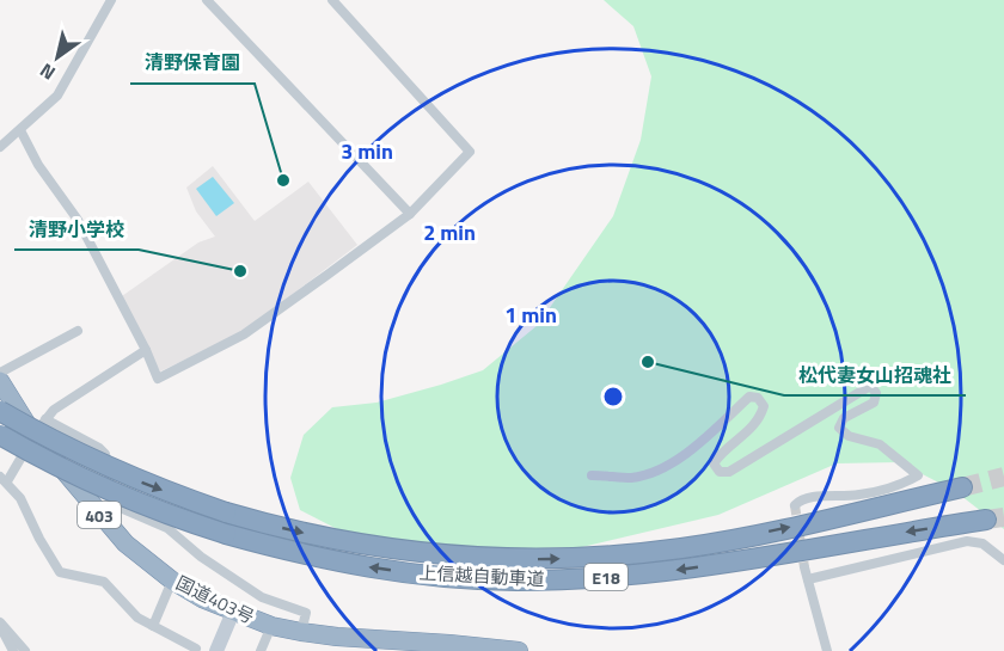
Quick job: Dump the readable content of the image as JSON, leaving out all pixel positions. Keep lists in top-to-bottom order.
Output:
{
  "streets": {
    "highway": [
      "403",
      "上信越自動車道",
      "E18",
      "国道403号"
    ]
  },
  "places": ["清野保育園", "清野小学校", "松代妻女山招魂社"],
  "north": "bottom left",
  "rings": ["3 min", "2 min", "1 min"]
}
